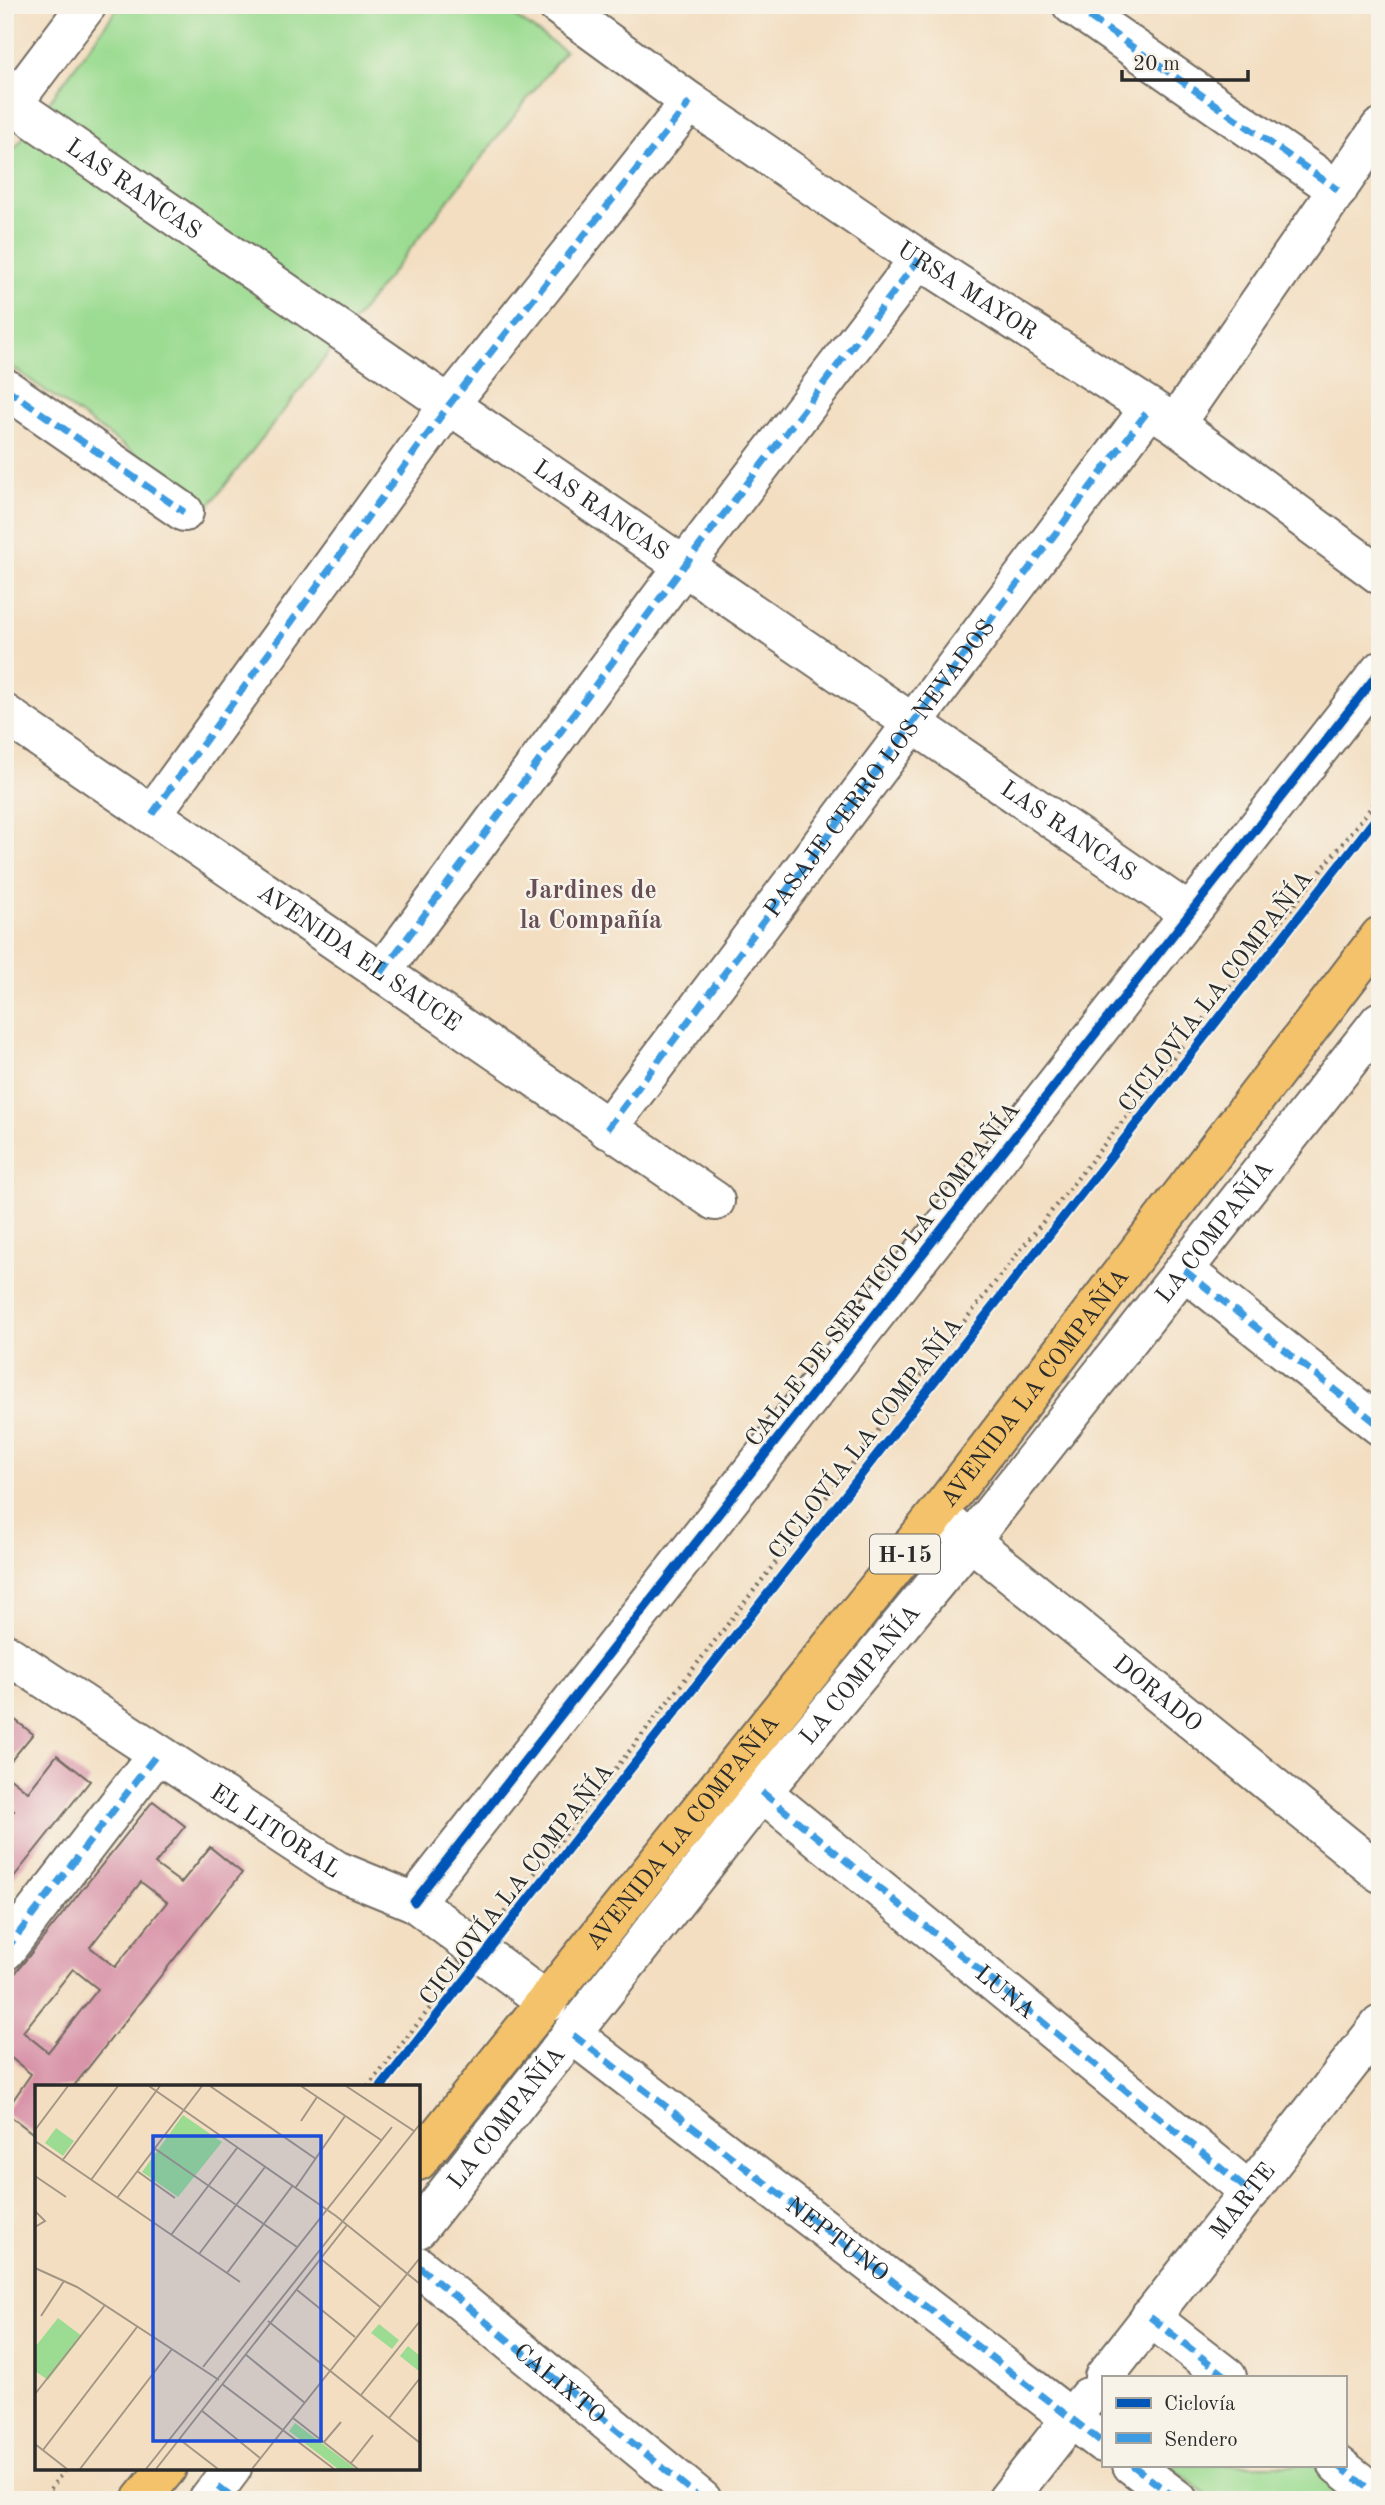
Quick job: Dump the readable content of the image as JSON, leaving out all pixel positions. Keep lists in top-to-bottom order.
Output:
{
  "streets": {
    "main road": ["AVENIDA LA COMPAÑÍA", "H-15"],
    "street": [
      "LAS RANCAS",
      "URSA MAYOR",
      "PASAJE CERRO LOS NEVADOS",
      "AVENIDA EL SAUCE",
      "LA COMPAÑÍA",
      "CALLE DE SERVICIO LA COMPAÑÍA",
      "DORADO",
      "EL LITORAL",
      "LUNA",
      "MARTE",
      "NEPTUNO",
      "CALIXTO"
    ],
    "cycle path": ["CICLOVÍA LA COMPAÑÍA"]
  },
  "crossings": [
    ["LAS RANCAS", "PASAJE CERRO LOS NEVADOS"],
    ["LAS RANCAS", "CALLE DE SERVICIO LA COMPAÑÍA"],
    ["URSA MAYOR", "PASAJE CERRO LOS NEVADOS"],
    ["PASAJE CERRO LOS NEVADOS", "AVENIDA EL SAUCE"],
    ["CICLOVÍA LA COMPAÑÍA", "EL LITORAL"],
    ["LA COMPAÑÍA", "DORADO"],
    ["LA COMPAÑÍA", "LUNA"],
    ["LA COMPAÑÍA", "NEPTUNO"],
    ["CALLE DE SERVICIO LA COMPAÑÍA", "EL LITORAL"],
    ["AVENIDA LA COMPAÑÍA", "DORADO"],
    ["AVENIDA LA COMPAÑÍA", "EL LITORAL"],
    ["LUNA", "MARTE"],
    ["MARTE", "NEPTUNO"]
  ],
  "districts": ["Jardines de la Compañía"],
  "legend": ["Ciclovía", "Sendero"],
  "scale_bar": "20 m"
}
